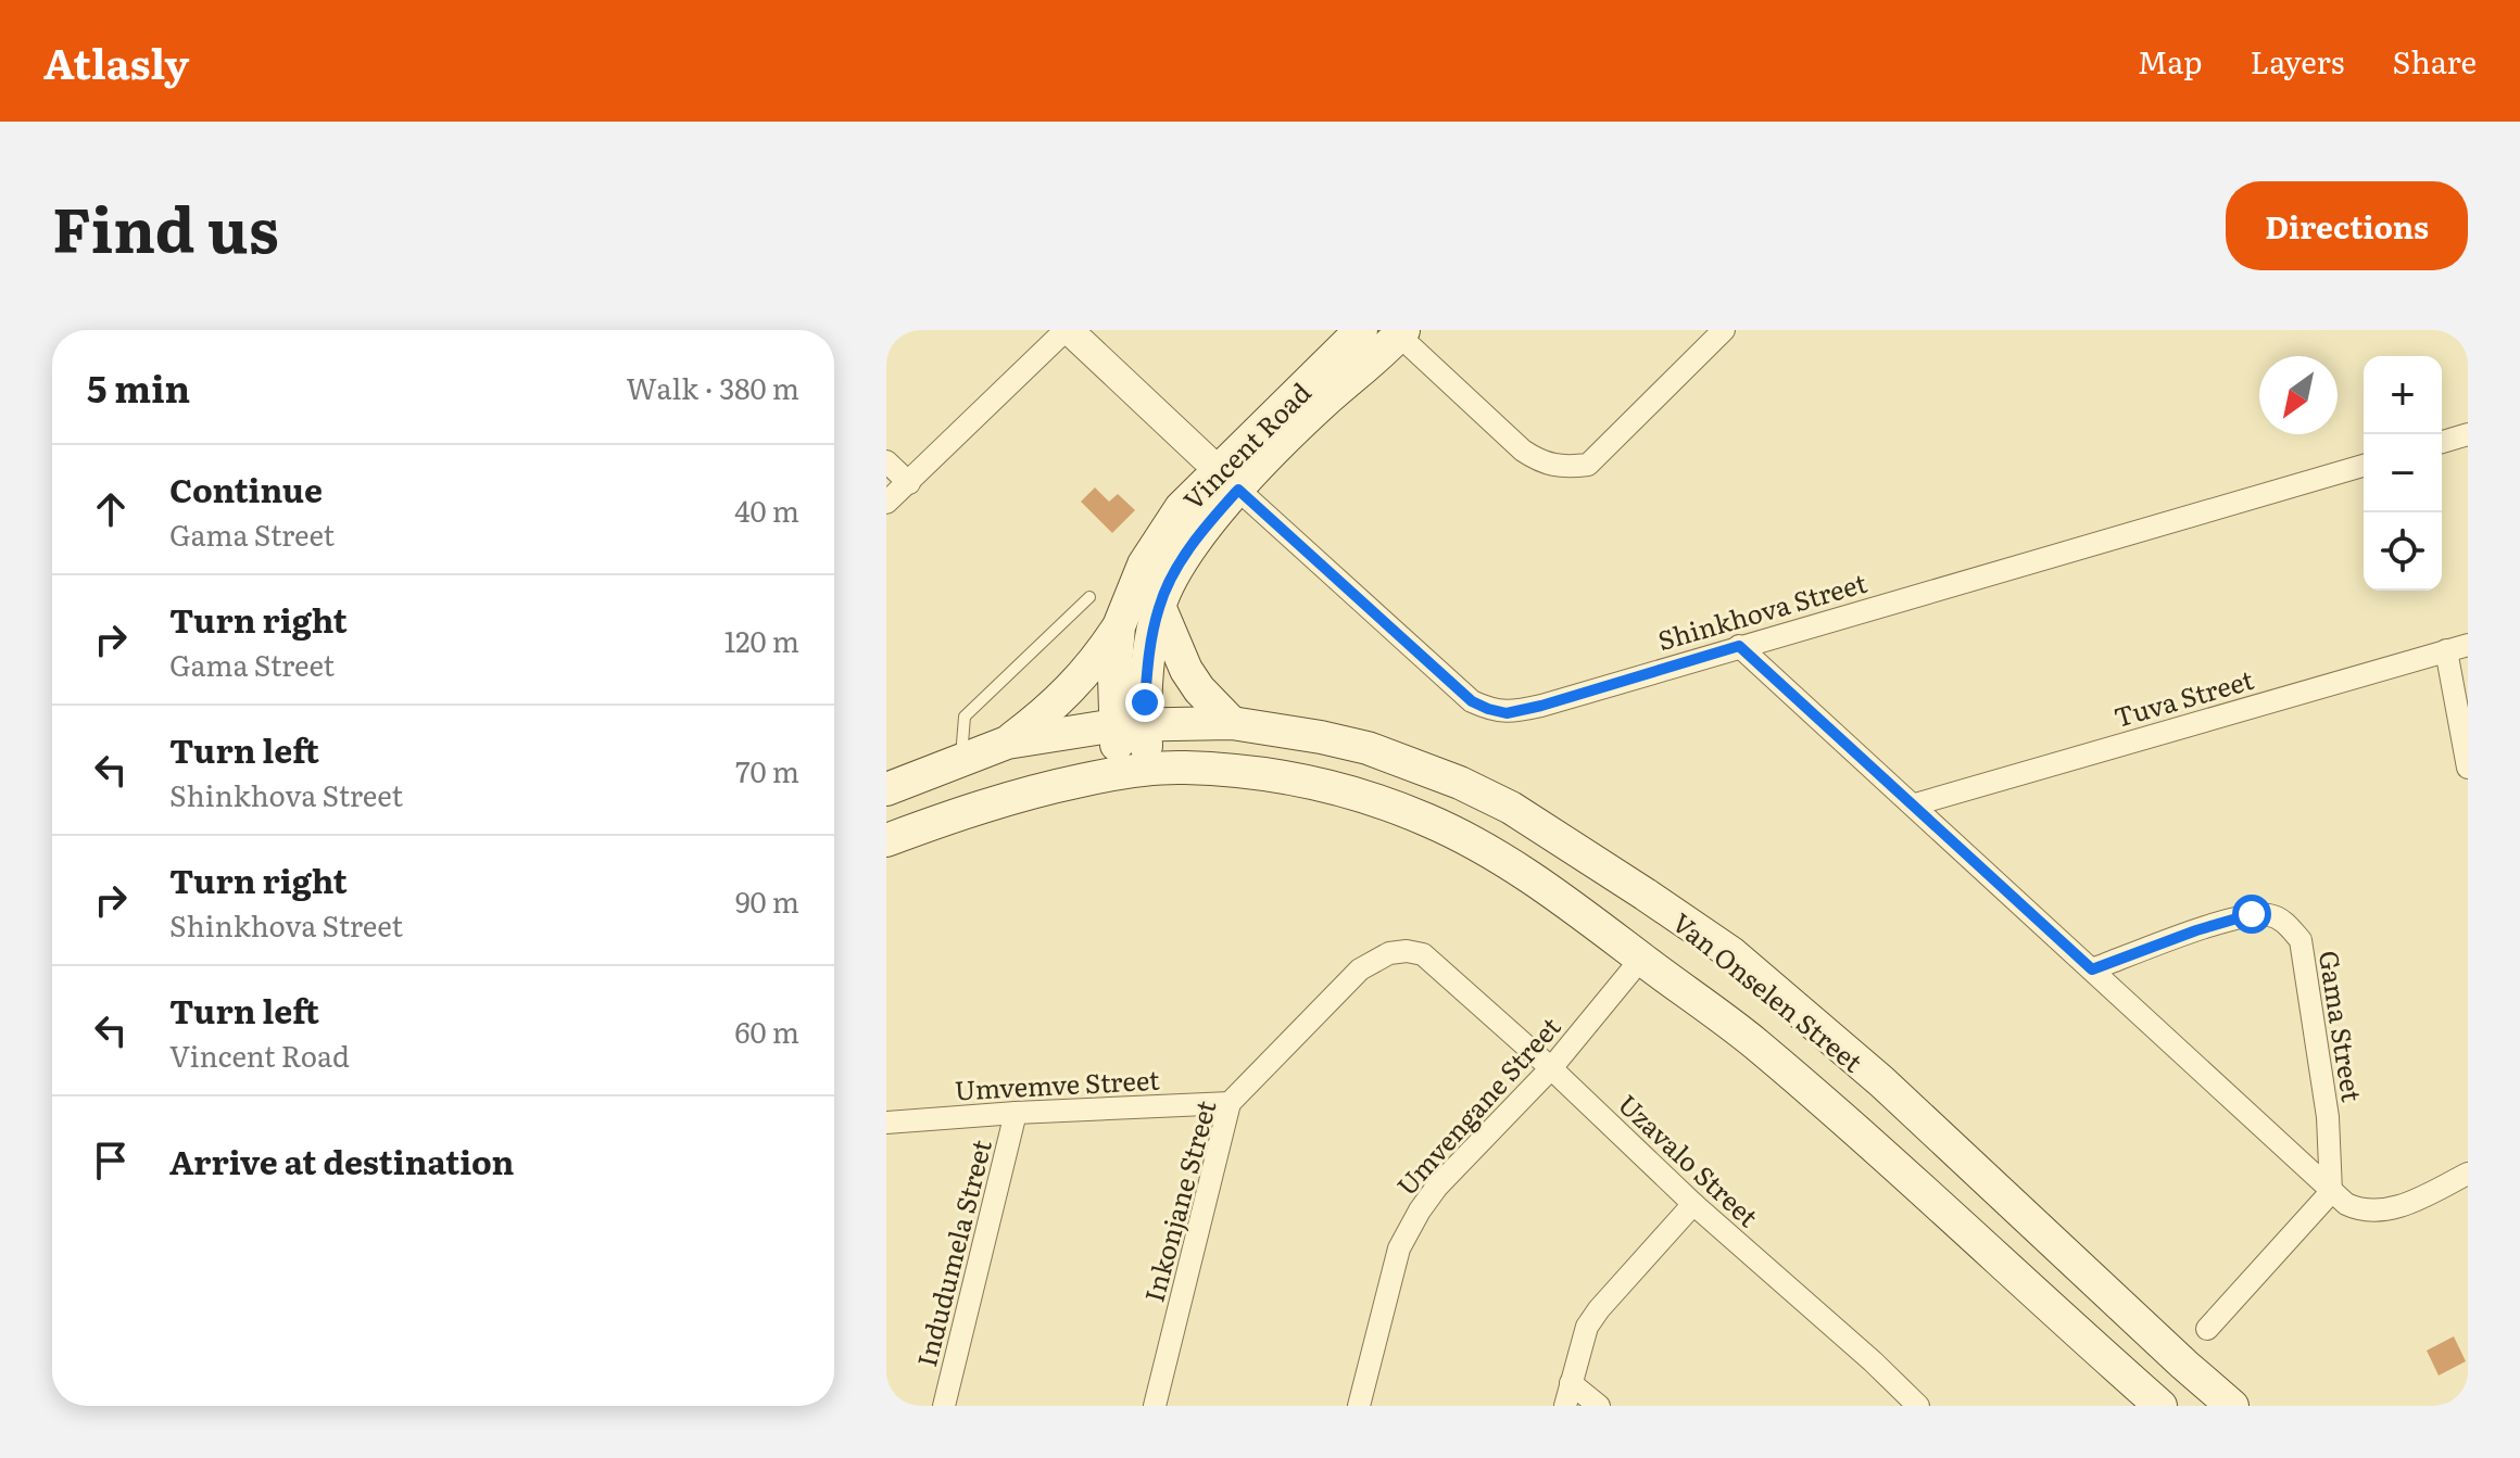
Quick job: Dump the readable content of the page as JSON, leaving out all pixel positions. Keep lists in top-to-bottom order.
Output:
{
  "streets": {
    "main road": ["Vincent Road", "Van Onselen Street"],
    "street": [
      "Shinkhova Street",
      "Tuva Street",
      "Gama Street",
      "Umvemve Street",
      "Umvengane Street",
      "Uzavalo Street",
      "Inkonjane Street",
      "Indudumela Street"
    ]
  },
  "crossings": [
    ["Vincent Road", "Shinkhova Street"],
    ["Vincent Road", "Van Onselen Street"],
    ["Van Onselen Street", "Umvengane Street"],
    ["Umvemve Street", "Inkonjane Street"],
    ["Umvemve Street", "Indudumela Street"],
    ["Umvengane Street", "Uzavalo Street"],
    ["Uzavalo Street", "Inkonjane Street"]
  ],
  "north": "bottom left",
  "page": {
    "header": "Atlasly",
    "nav": ["Map", "Layers", "Share"],
    "title": "Find us",
    "buttons": "Directions",
    "heading": ["5 min", "Walk · 380 m"],
    "map_buttons": ["+", "−"],
    "list": [
      ["Continue", "Gama Street", "40 m"],
      ["Turn right", "Gama Street", "120 m"],
      ["Turn left", "Shinkhova Street", "70 m"],
      ["Turn right", "Shinkhova Street", "90 m"],
      ["Turn left", "Vincent Road", "60 m"],
      "Arrive at destination"
    ]
  }
}
